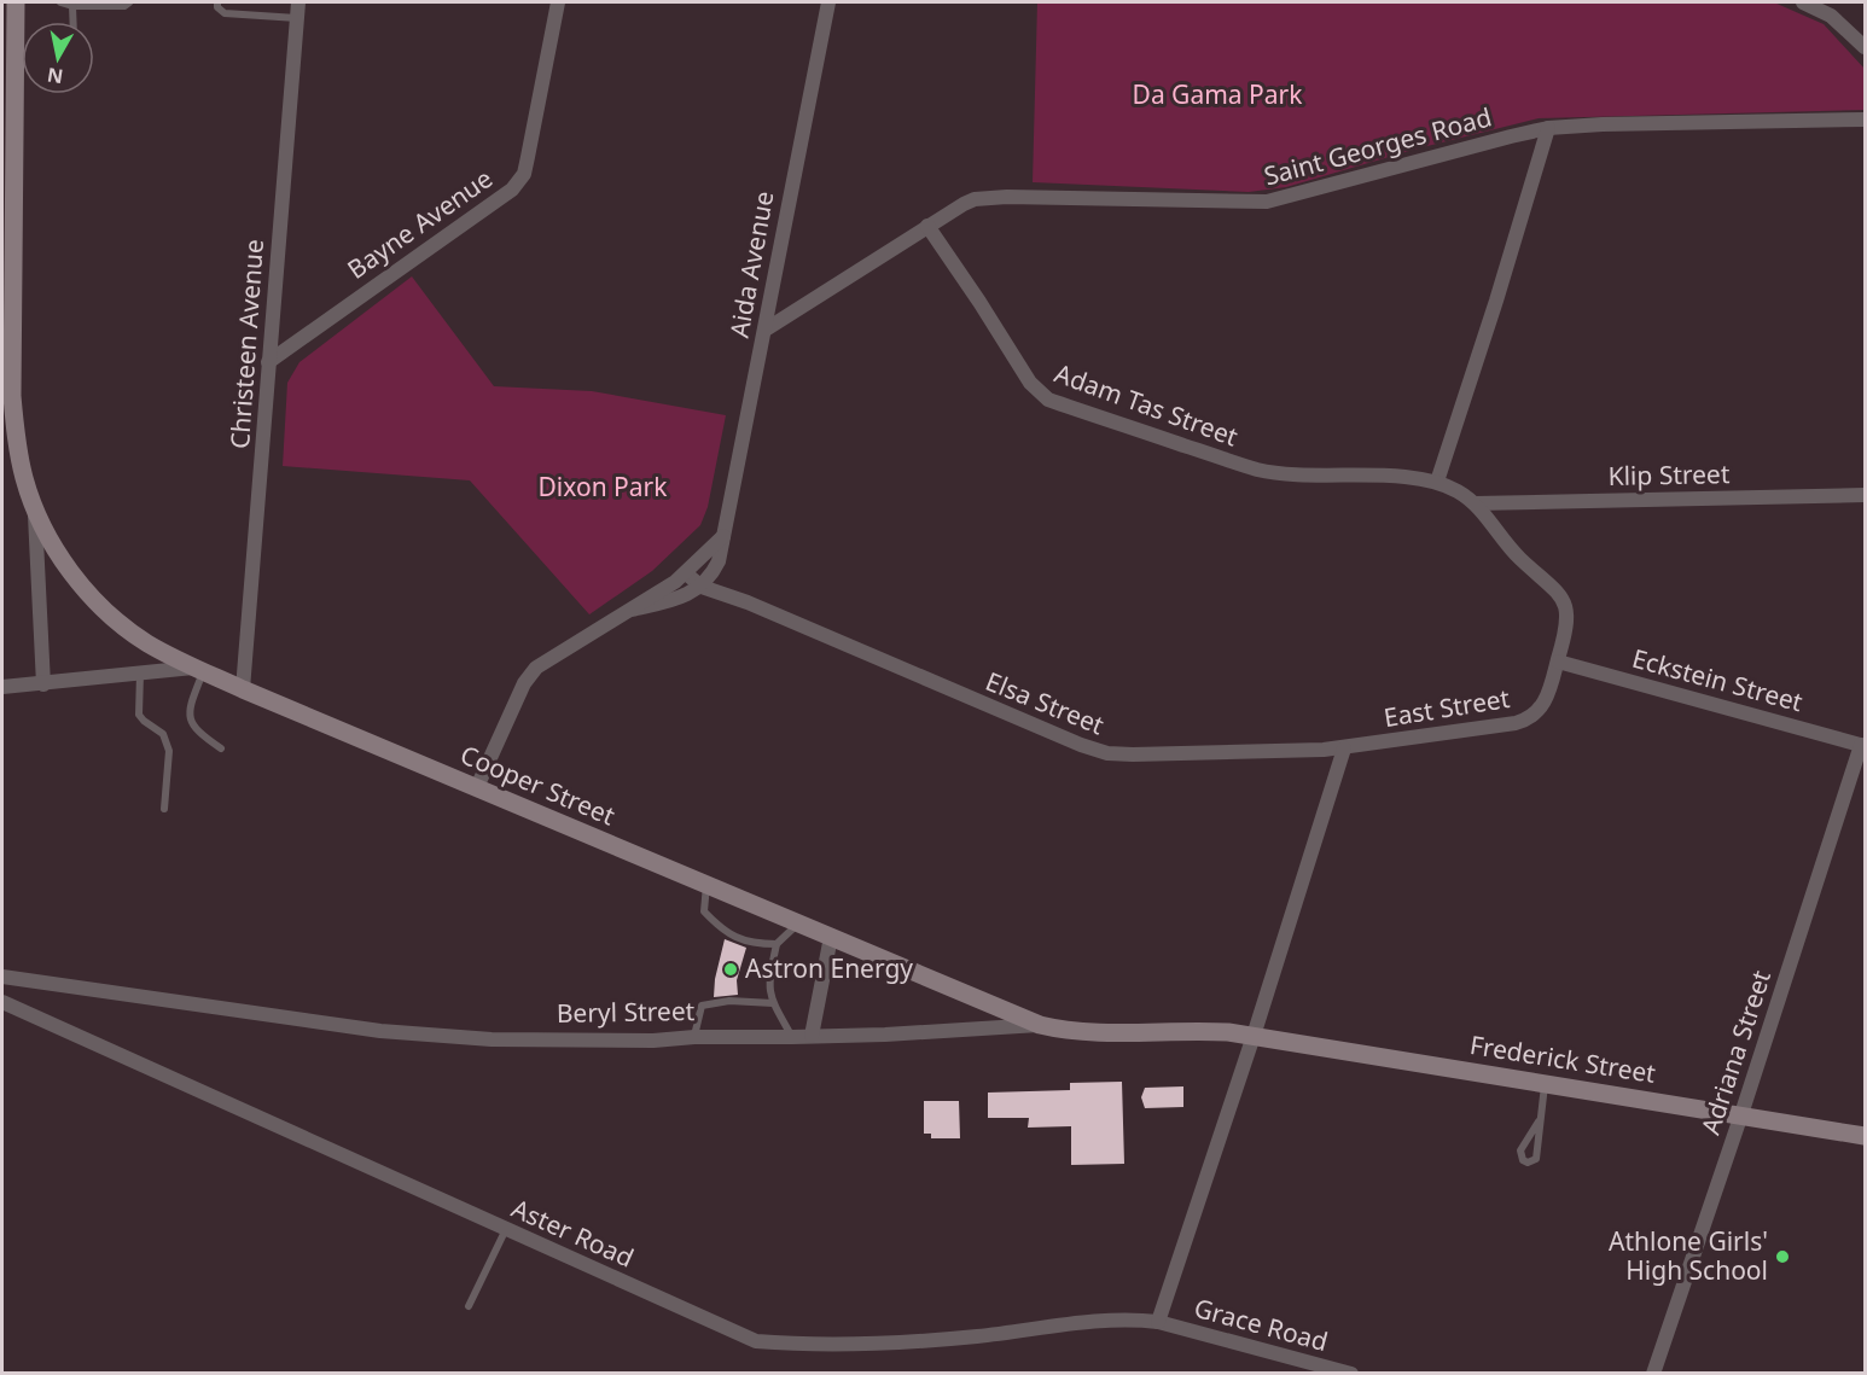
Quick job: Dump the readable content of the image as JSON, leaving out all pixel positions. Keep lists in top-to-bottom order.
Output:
{
  "streets": {
    "main road": ["Cooper Street", "Beryl Street", "Frederick Street"],
    "street": [
      "Saint Georges Road",
      "Bayne Avenue",
      "Aida Avenue",
      "Christeen Avenue",
      "Adam Tas Street",
      "Klip Street",
      "Eckstein Street",
      "Elsa Street",
      "East Street",
      "Adriana Street",
      "Aster Road",
      "Grace Road"
    ]
  },
  "crossings": [
    ["Saint Georges Road", "Aida Avenue"],
    ["Saint Georges Road", "Adam Tas Street"],
    ["Bayne Avenue", "Christeen Avenue"],
    ["Aida Avenue", "Elsa Street"],
    ["Aida Avenue", "Cooper Street"],
    ["Christeen Avenue", "Cooper Street"],
    ["Adam Tas Street", "East Street"],
    ["Klip Street", "East Street"],
    ["Eckstein Street", "East Street"],
    ["Eckstein Street", "Adriana Street"],
    ["Elsa Street", "East Street"],
    ["Cooper Street", "Beryl Street"],
    ["Beryl Street", "Frederick Street"],
    ["Adriana Street", "Frederick Street"],
    ["Aster Road", "Grace Road"]
  ],
  "parks": ["Da Gama Park", "Dixon Park"],
  "places": ["Astron Energy", "Athlone Girls' High School"],
  "north": "bottom"
}
